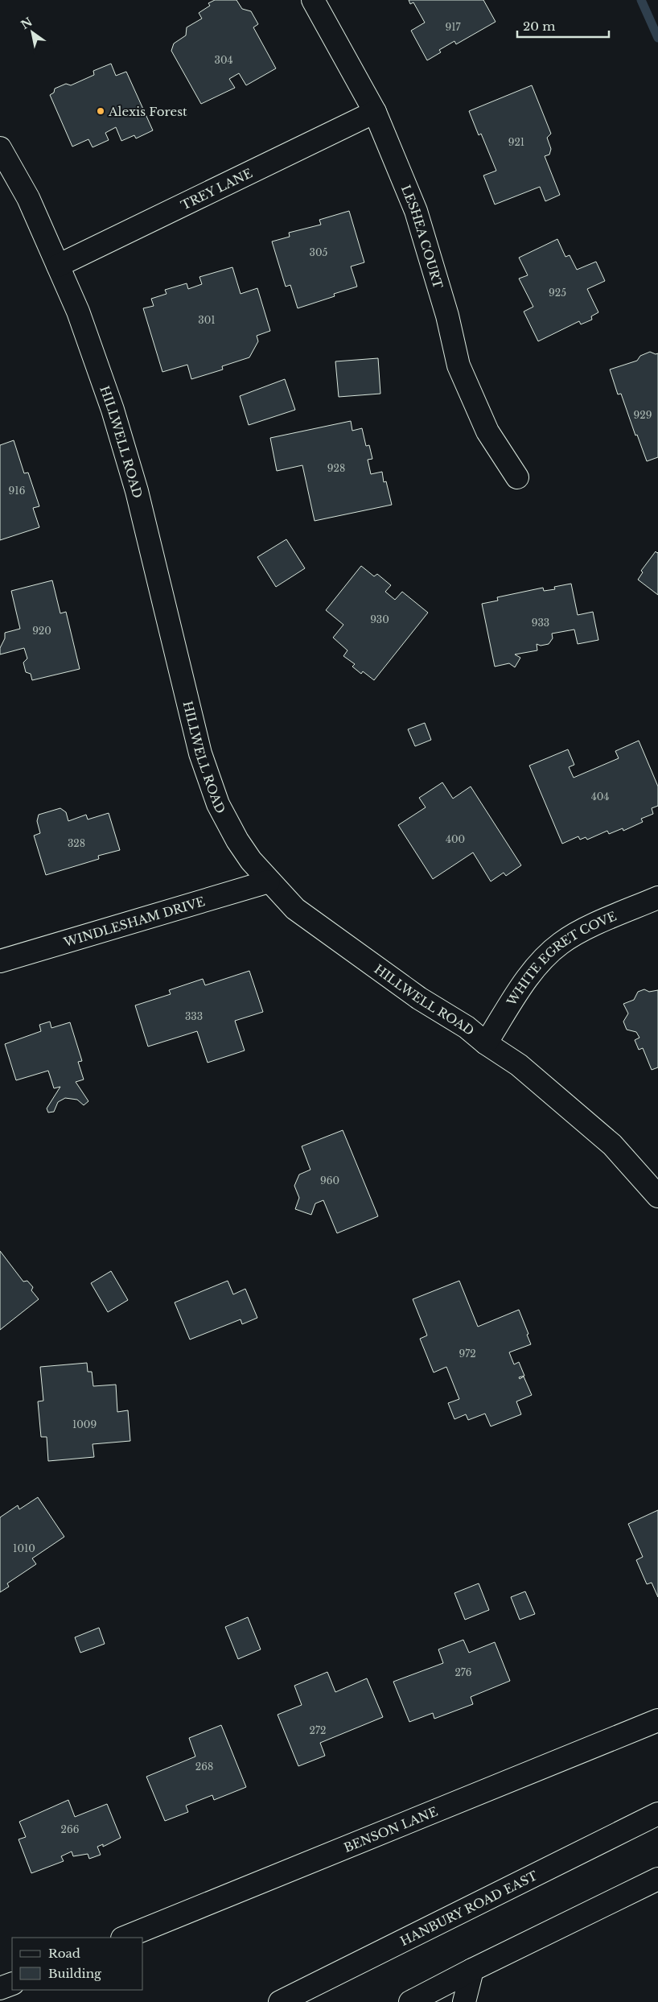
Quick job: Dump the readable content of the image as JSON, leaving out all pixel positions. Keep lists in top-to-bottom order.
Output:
{
  "streets": {
    "street": [
      "TREY LANE",
      "LESHEA COURT",
      "HILLWELL ROAD",
      "WINDLESHAM DRIVE",
      "WHITE EGRET COVE",
      "BENSON LANE",
      "HANBURY ROAD EAST"
    ]
  },
  "crossings": [
    ["TREY LANE", "LESHEA COURT"],
    ["TREY LANE", "HILLWELL ROAD"],
    ["HILLWELL ROAD", "WINDLESHAM DRIVE"],
    ["HILLWELL ROAD", "WHITE EGRET COVE"]
  ],
  "places": ["Alexis Forest"],
  "house_numbers": [
    "917",
    "304",
    "921",
    "305",
    "925",
    "301",
    "929",
    "928",
    "916",
    "930",
    "933",
    "920",
    "404",
    "400",
    "328",
    "333",
    "960",
    "972",
    "1009",
    "1010",
    "276",
    "272",
    "268",
    "266"
  ],
  "legend": ["Road", "Building"],
  "scale_bar": "20 m",
  "north": "top left"
}
